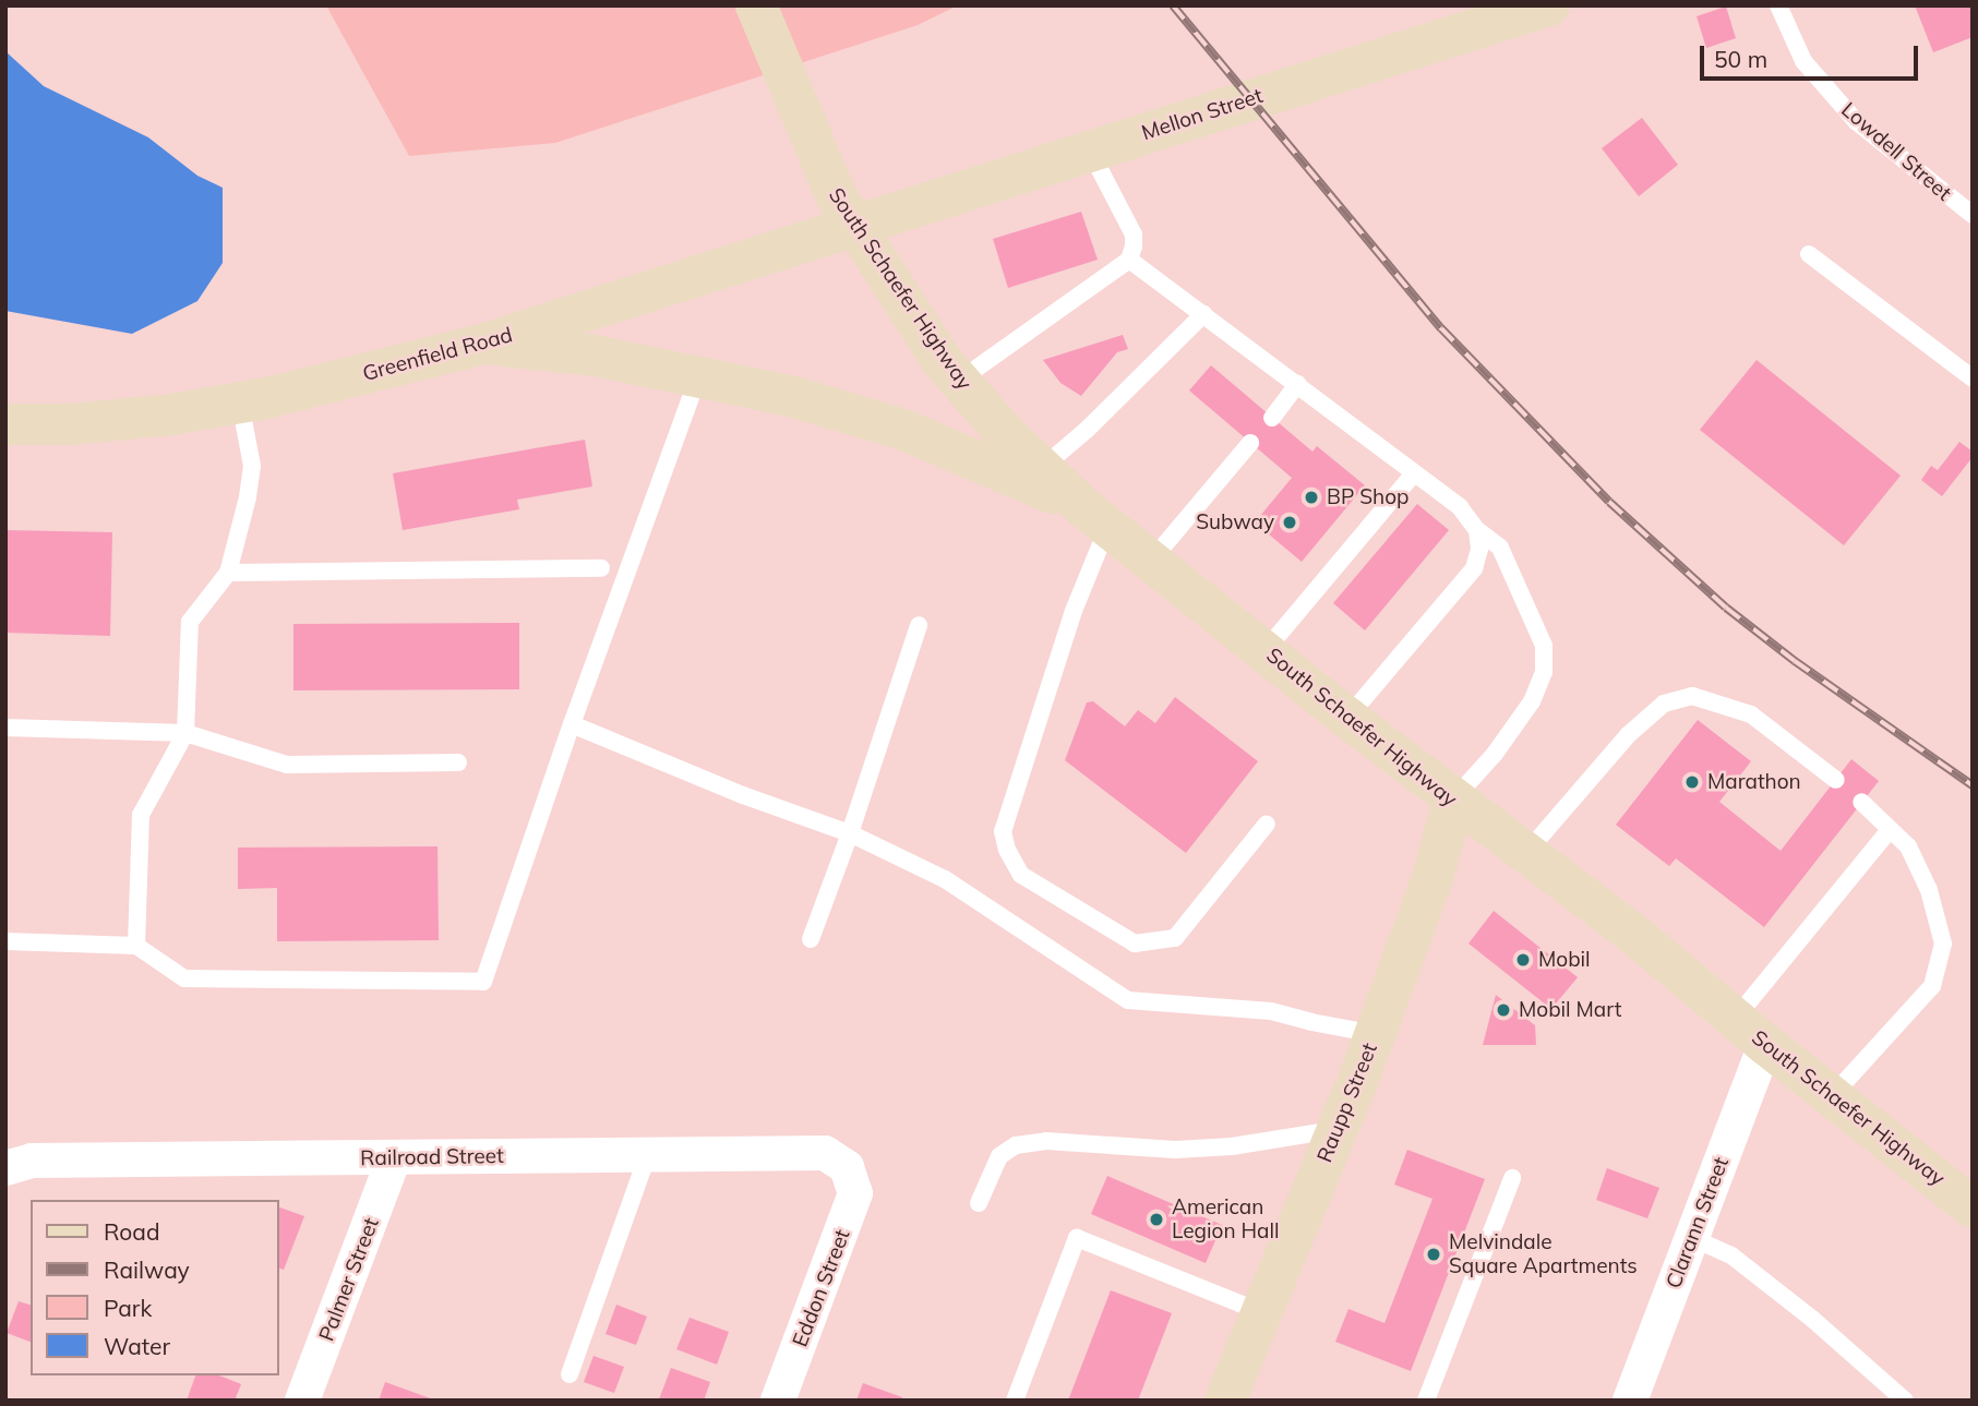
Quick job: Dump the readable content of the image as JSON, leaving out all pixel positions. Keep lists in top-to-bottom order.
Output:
{
  "streets": {
    "main road": [
      "Mellon Street",
      "South Schaefer Highway",
      "Greenfield Road",
      "Raupp Street"
    ],
    "street": [
      "Railroad Street",
      "Clarann Street",
      "Palmer Street",
      "Eddon Street"
    ],
    "lane": ["Lowdell Street"]
  },
  "crossings": [
    ["Mellon Street", "South Schaefer Highway"],
    ["Mellon Street", "Greenfield Road"],
    ["South Schaefer Highway", "Greenfield Road"],
    ["South Schaefer Highway", "Raupp Street"],
    ["South Schaefer Highway", "Clarann Street"],
    ["Railroad Street", "Palmer Street"],
    ["Railroad Street", "Eddon Street"]
  ],
  "places": [
    "BP Shop",
    "Subway",
    "Marathon",
    "Mobil",
    "Mobil Mart",
    "American Legion Hall",
    "Melvindale Square Apartments"
  ],
  "legend": [
    "Road",
    "Railway",
    "Park",
    "Water"
  ],
  "scale_bar": "50 m"
}
